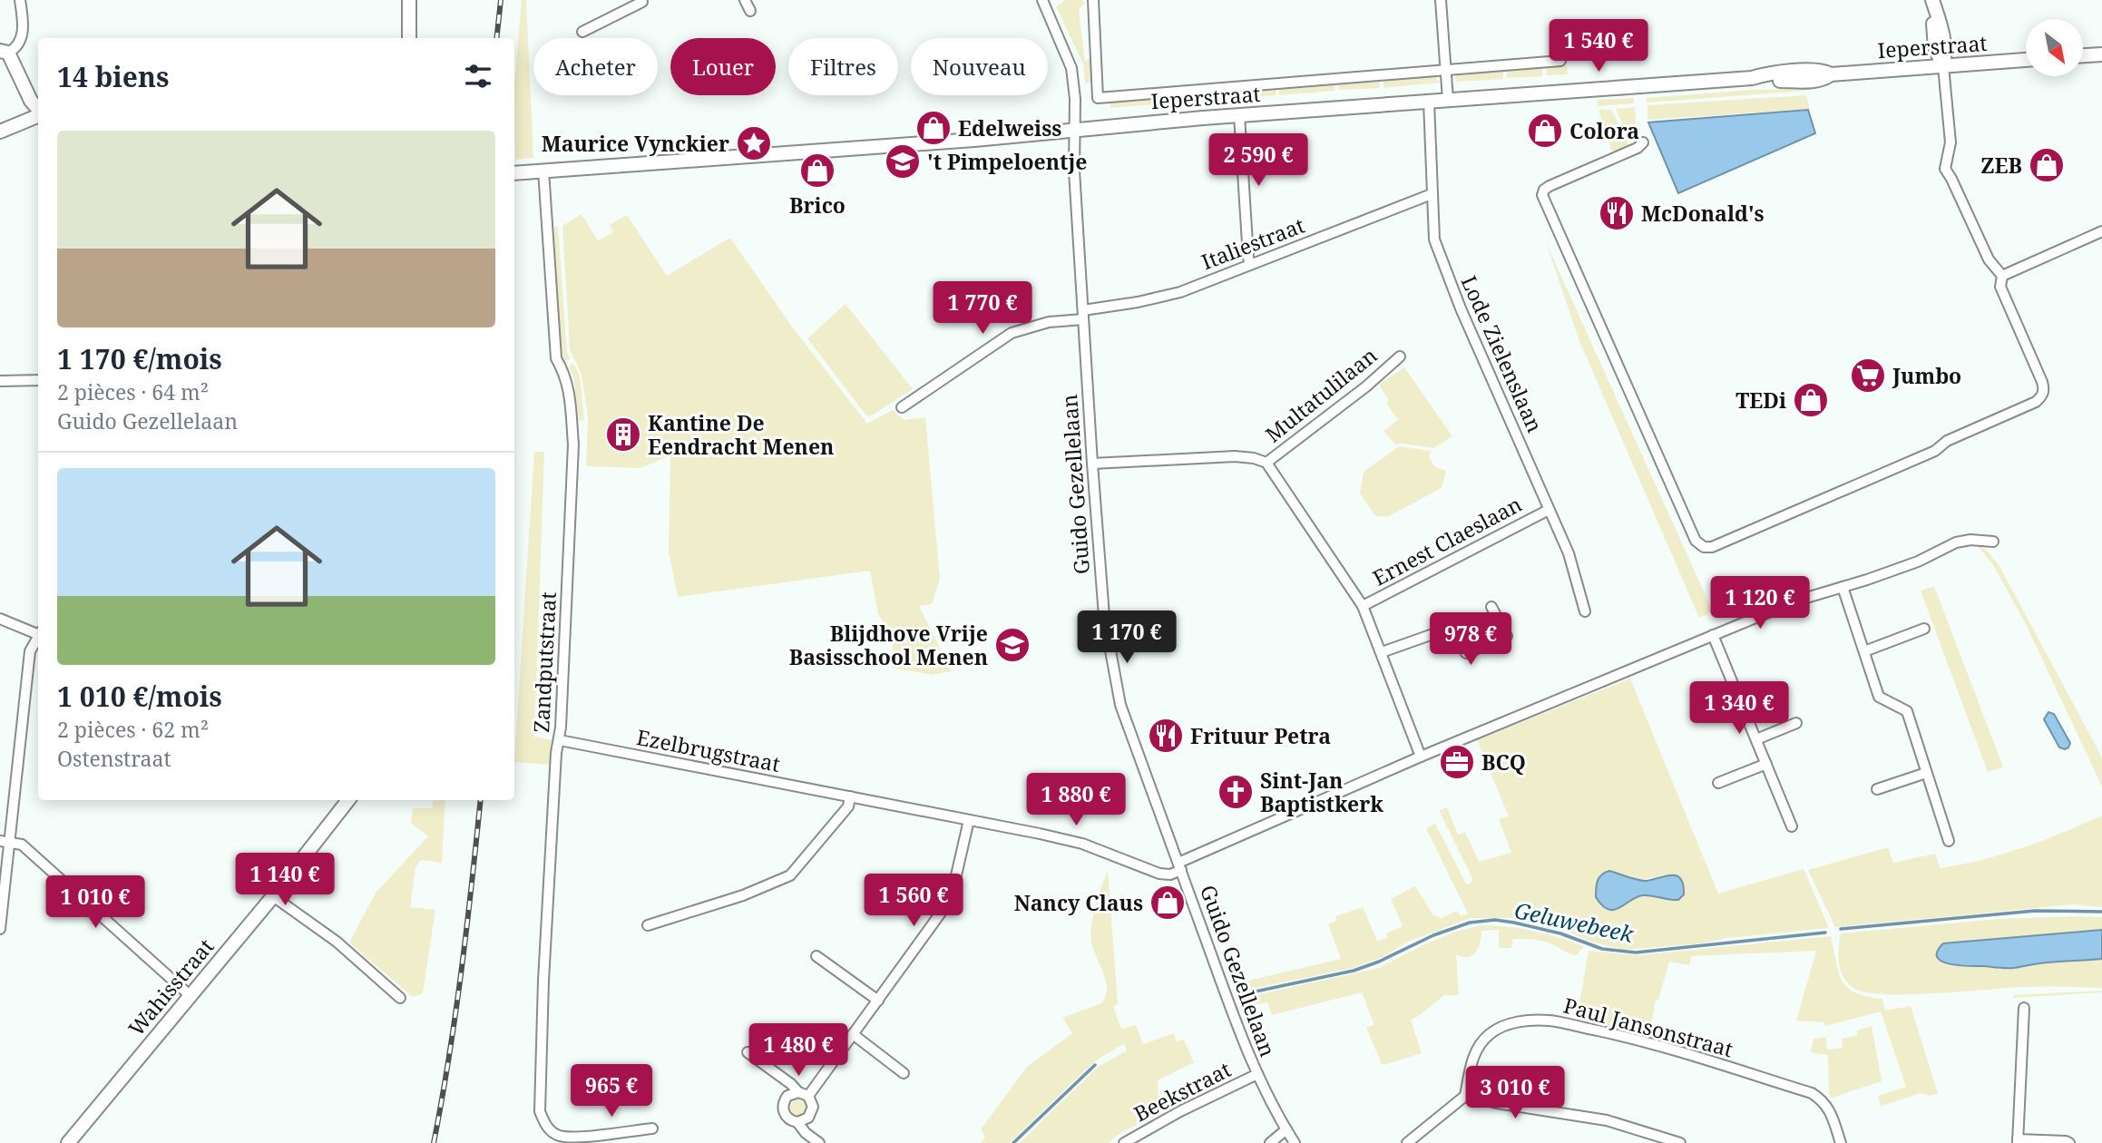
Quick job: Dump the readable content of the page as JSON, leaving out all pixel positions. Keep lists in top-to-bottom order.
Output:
{
  "streets": {
    "street": [
      "Ieperstraat",
      "Italiestraat",
      "Lode Zielenslaan",
      "Multatulilaan",
      "Guido Gezellelaan",
      "Ernest Claeslaan",
      "Zandputstraat",
      "Ezelbrugstraat",
      "Wahisstraat",
      "Paul Jansonstraat",
      "Beekstraat"
    ]
  },
  "crossings": [
    ["Ieperstraat", "Lode Zielenslaan"],
    ["Ieperstraat", "Guido Gezellelaan"],
    ["Ieperstraat", "Zandputstraat"],
    ["Italiestraat", "Lode Zielenslaan"],
    ["Italiestraat", "Guido Gezellelaan"],
    ["Lode Zielenslaan", "Ernest Claeslaan"],
    ["Guido Gezellelaan", "Ezelbrugstraat"],
    ["Guido Gezellelaan", "Beekstraat"],
    ["Zandputstraat", "Ezelbrugstraat"]
  ],
  "water": ["Geluwebeek"],
  "places": {
    "shop": [
      "Edelweiss",
      "Colora",
      "ZEB",
      "Brico",
      "TEDi",
      "Nancy Claus"
    ],
    "place": ["Maurice Vynckier"],
    "school or university": ["'t Pimpeloentje", "Blijdhove Vrije Basisschool Menen"],
    "restaurant": ["McDonald's", "Frituur Petra"],
    "supermarket": ["Jumbo"],
    "building": ["Kantine De Eendracht Menen"],
    "office": ["BCQ"],
    "church": ["Sint-Jan Baptistkerk"]
  },
  "north": "bottom right",
  "page": {
    "price": [
      "1 540 €",
      "2 590 €",
      "1 770 €",
      "1 120 €",
      "1 170 €",
      "978 €",
      "1 340 €",
      "1 880 €",
      "1 140 €",
      "1 560 €",
      "1 010 €",
      "1 480 €",
      "965 €",
      "3 010 €"
    ],
    "chip": [
      "Acheter",
      "Louer",
      "Filtres",
      "Nouveau"
    ],
    "heading": "14 biens",
    "list": [
      {
        "name": "1 170 €/mois",
        "note": "2 pièces · 64 m² · Guido Gezellelaan"
      },
      {
        "name": "1 010 €/mois",
        "note": "2 pièces · 62 m² · Ostenstraat"
      }
    ]
  }
}
